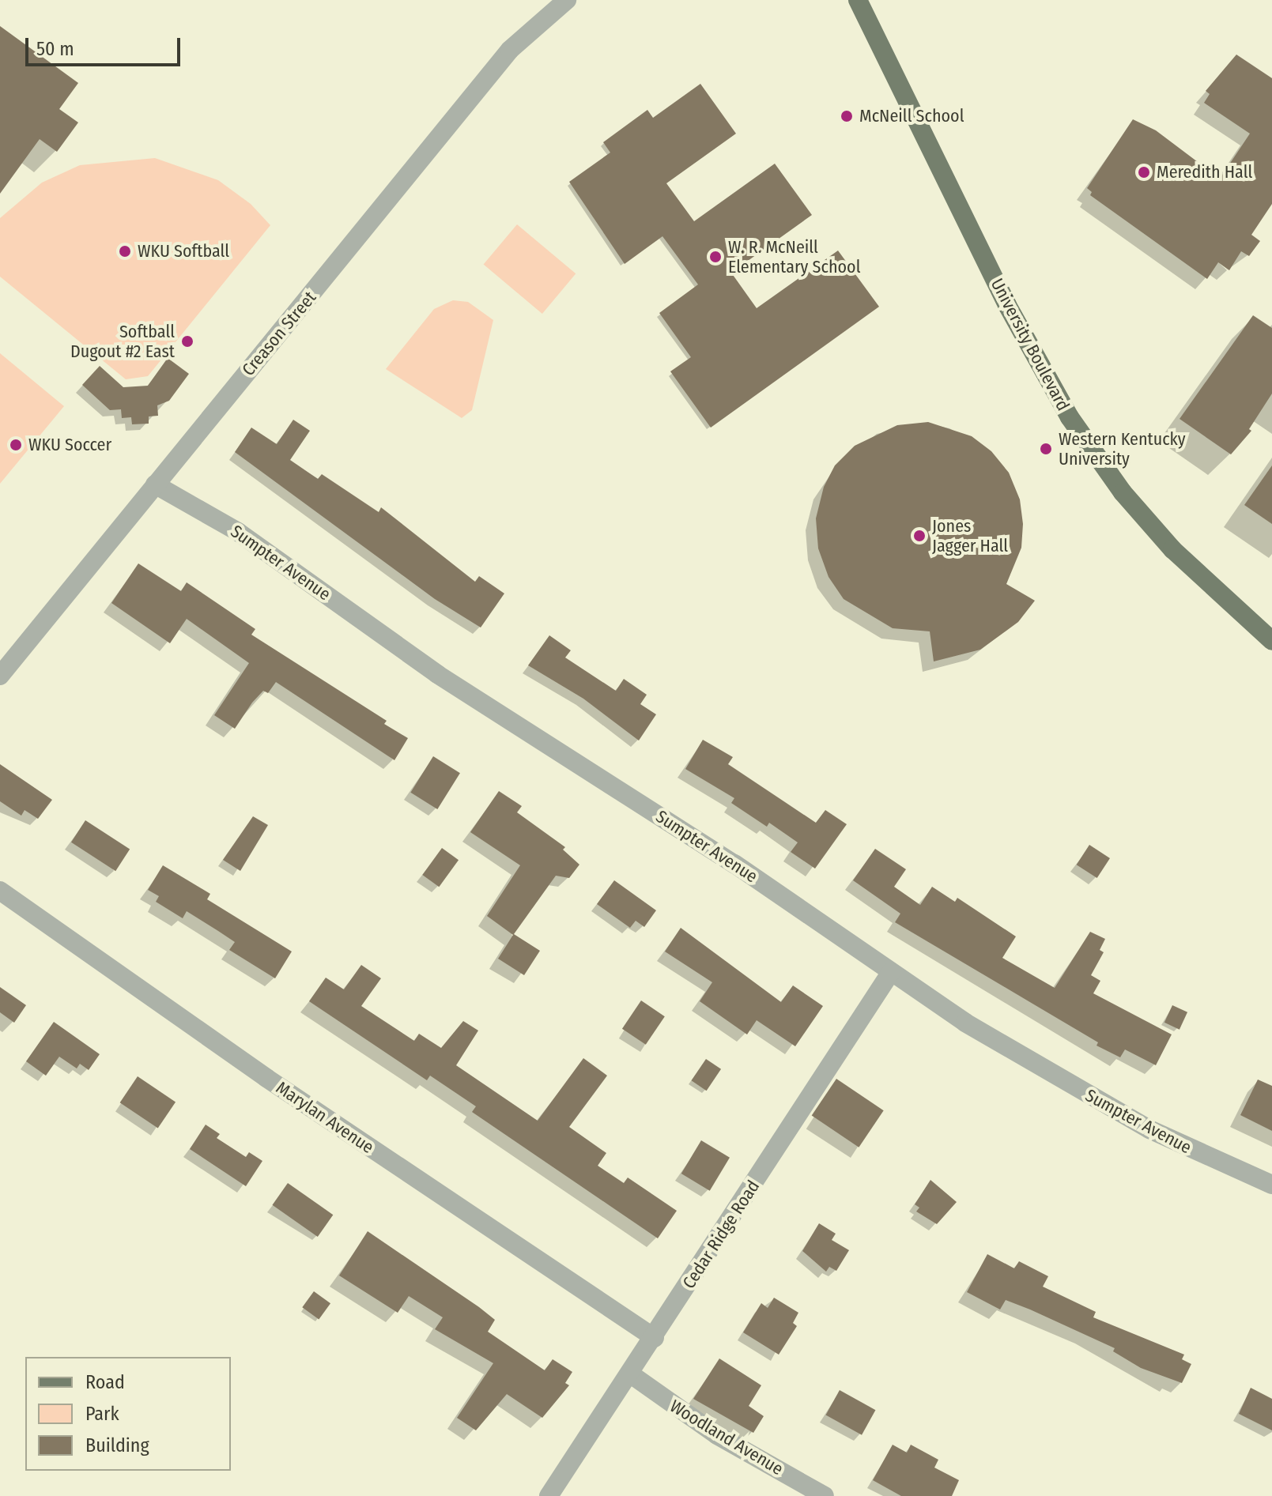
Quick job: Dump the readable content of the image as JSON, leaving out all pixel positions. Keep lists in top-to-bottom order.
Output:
{
  "streets": {
    "main road": ["University Boulevard"],
    "street": [
      "Creason Street",
      "Sumpter Avenue",
      "Marylan Avenue",
      "Cedar Ridge Road",
      "Woodland Avenue"
    ]
  },
  "crossings": [
    ["Creason Street", "Sumpter Avenue"],
    ["Sumpter Avenue", "Cedar Ridge Road"],
    ["Marylan Avenue", "Cedar Ridge Road"],
    ["Cedar Ridge Road", "Woodland Avenue"]
  ],
  "places": [
    "McNeill School",
    "Meredith Hall",
    "WKU Softball",
    "W. R. McNeill Elementary School",
    "Softball Dugout #2 East",
    "WKU Soccer",
    "Western Kentucky University",
    "Jones Jagger Hall"
  ],
  "legend": ["Road", "Park", "Building"],
  "scale_bar": "50 m"
}
